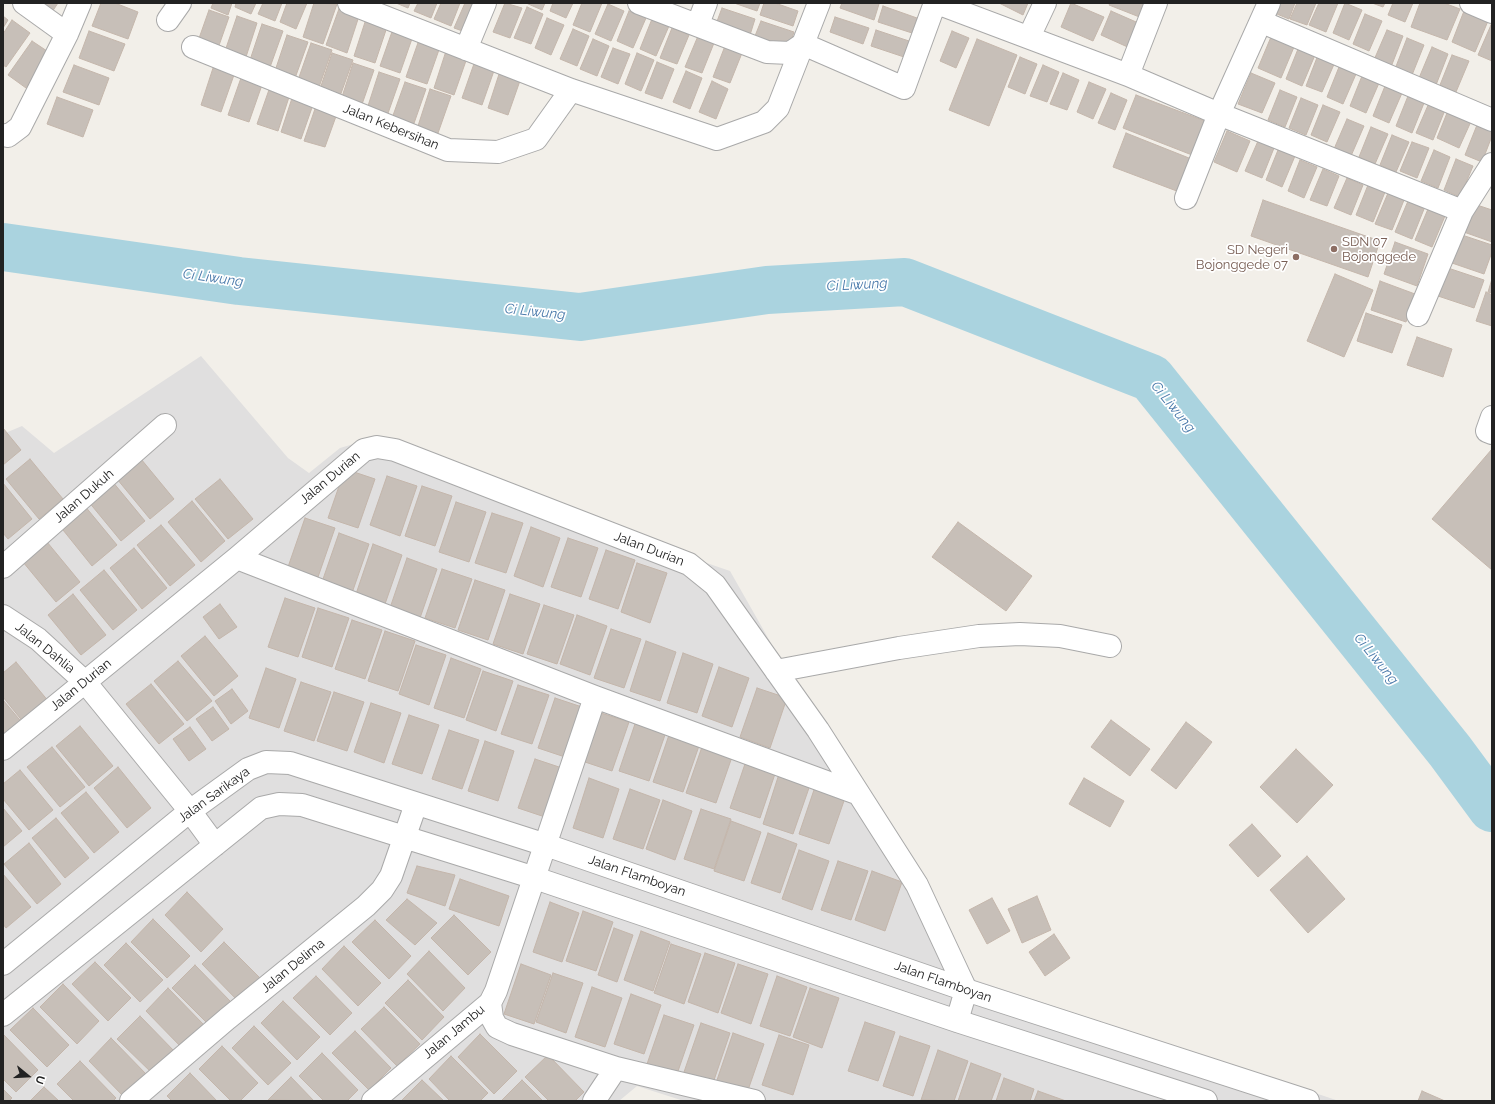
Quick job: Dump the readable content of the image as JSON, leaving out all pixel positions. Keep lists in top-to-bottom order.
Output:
{
  "streets": {
    "street": [
      "Jalan Kebersihan",
      "Jalan Durian",
      "Jalan Dukuh",
      "Jalan Dahlia",
      "Jalan Sarikaya",
      "Jalan Flamboyan",
      "Jalan Delima",
      "Jalan Jambu"
    ]
  },
  "crossings": [
    ["Jalan Durian", "Jalan Dahlia"],
    ["Jalan Durian", "Jalan Flamboyan"],
    ["Jalan Dahlia", "Jalan Sarikaya"],
    ["Jalan Sarikaya", "Jalan Flamboyan"],
    ["Jalan Sarikaya", "Jalan Delima"],
    ["Jalan Sarikaya", "Jalan Jambu"]
  ],
  "water": ["Ci Liwung"],
  "places": ["SDN 07 Bojonggede", "SD Negeri Bojonggede 07"],
  "north": "right"
}
